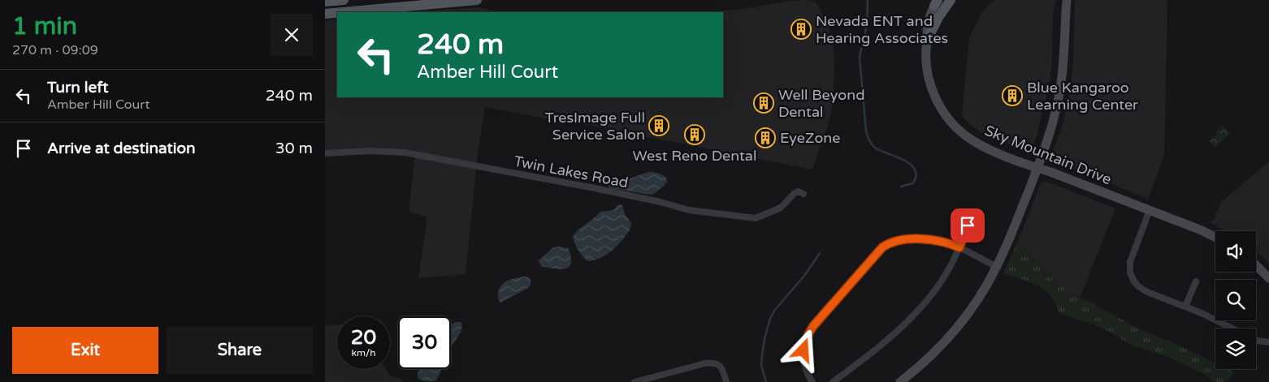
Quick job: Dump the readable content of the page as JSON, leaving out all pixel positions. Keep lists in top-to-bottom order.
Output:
{
  "streets": {
    "street": ["Sky Mountain Drive", "Twin Lakes Road"]
  },
  "places": {
    "building": [
      "Nevada ENT and Hearing Associates",
      "Blue Kangaroo Learning Center",
      "Well Beyond Dental",
      "TresImage Full Service Salon",
      "West Reno Dental",
      "EyeZone"
    ]
  },
  "page": {
    "heading": ["1 min", "270 m · 09:09"],
    "turn": ["240 m", "Amber Hill Court"],
    "list": [
      {
        "name": "Turn left",
        "note": "Amber Hill Court",
        "value": "240 m"
      },
      {
        "name": "Arrive at destination",
        "value": "30 m"
      }
    ],
    "speed": "20 km/h",
    "limit": "30",
    "buttons": ["Exit", "Share"]
  }
}
